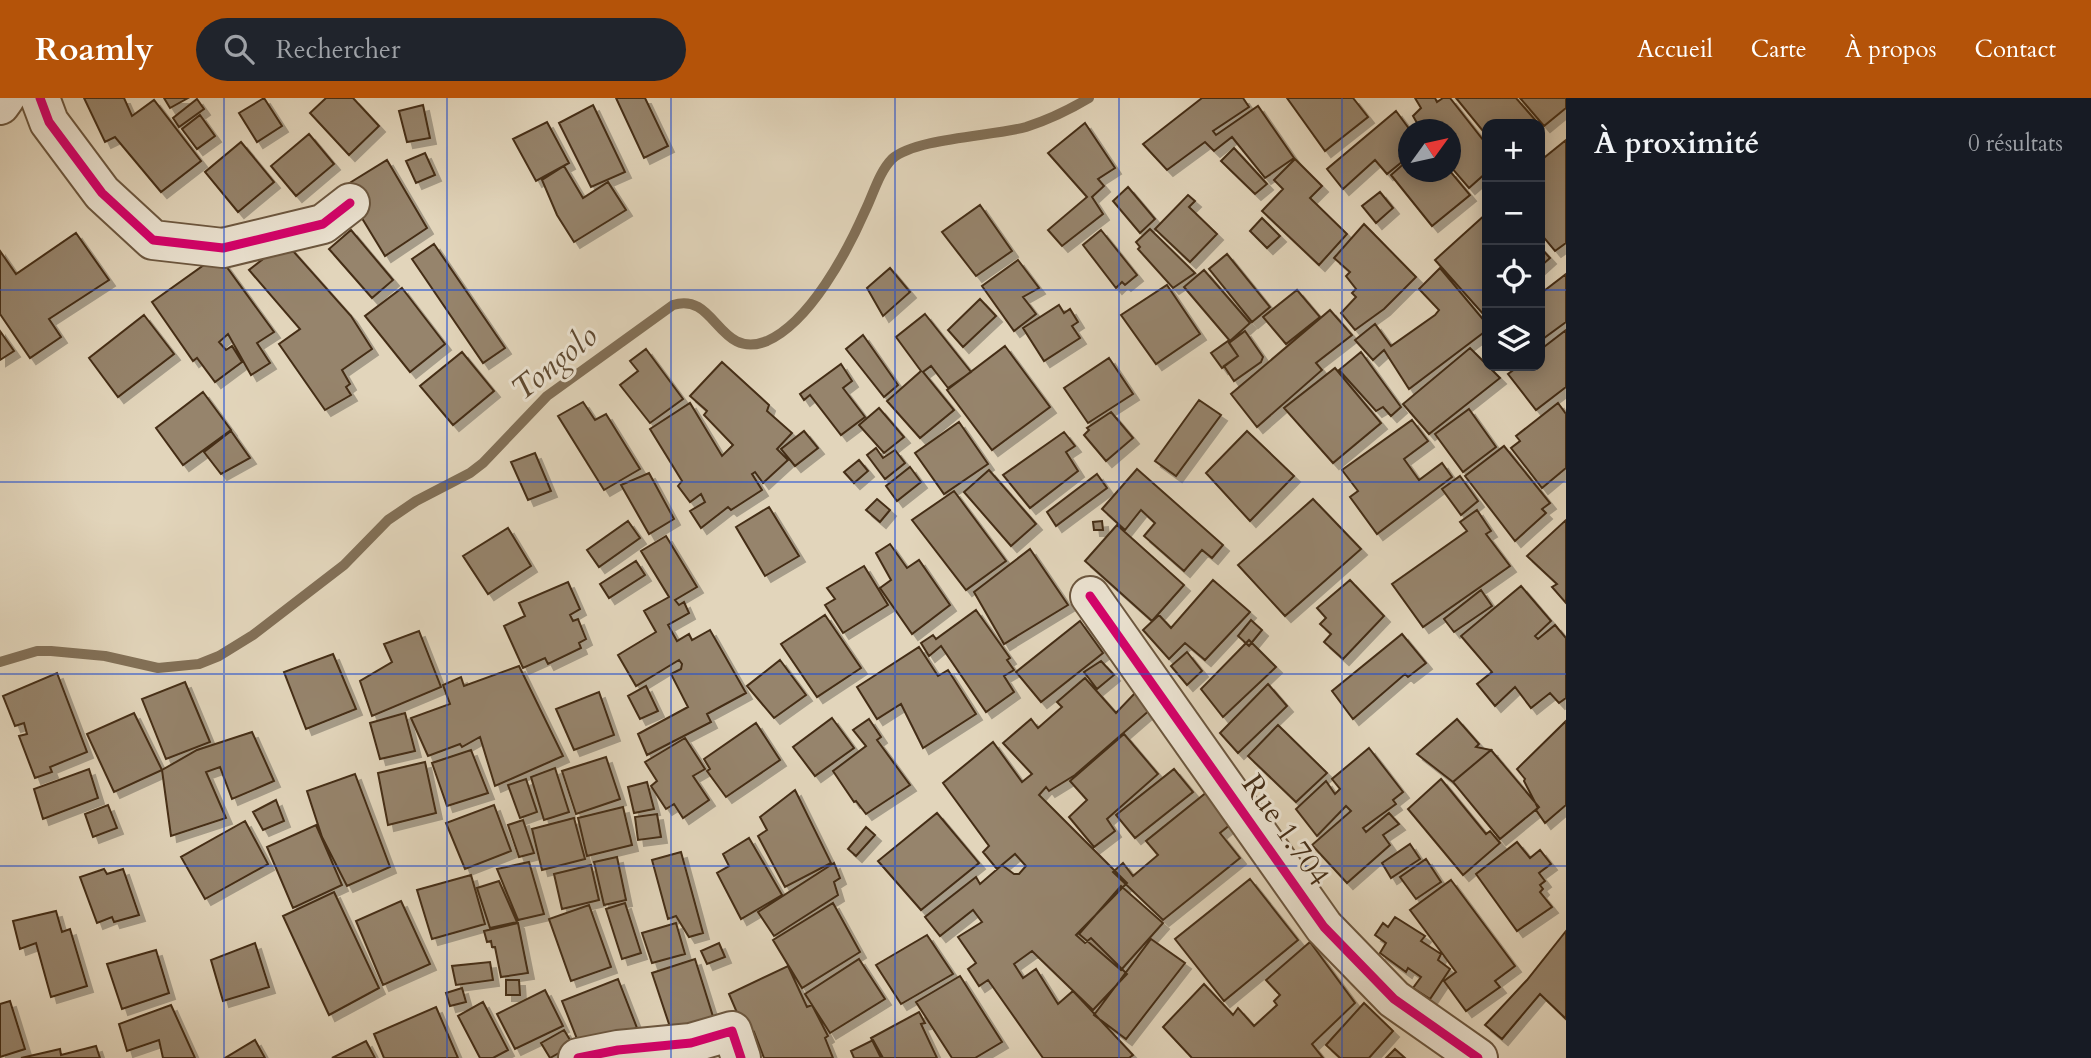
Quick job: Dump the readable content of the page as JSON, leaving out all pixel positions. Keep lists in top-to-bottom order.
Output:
{
  "streets": {
    "street": ["Rue 1.704"]
  },
  "water": ["Tongolo"],
  "north": "top right",
  "page": {
    "header": "Roamly",
    "search": "Rechercher",
    "nav": [
      "Accueil",
      "Carte",
      "À propos",
      "Contact"
    ],
    "heading": ["À proximité", "0 résultats"],
    "map_buttons": ["+", "−"]
  }
}
